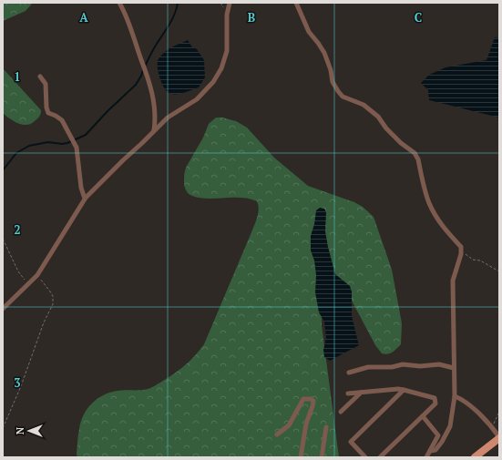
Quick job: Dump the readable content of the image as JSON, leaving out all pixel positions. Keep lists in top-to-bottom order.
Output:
{
  "north": "left",
  "grid": {
    "columns": ["A", "B", "C"],
    "rows": ["1", "2", "3"]
  }
}
